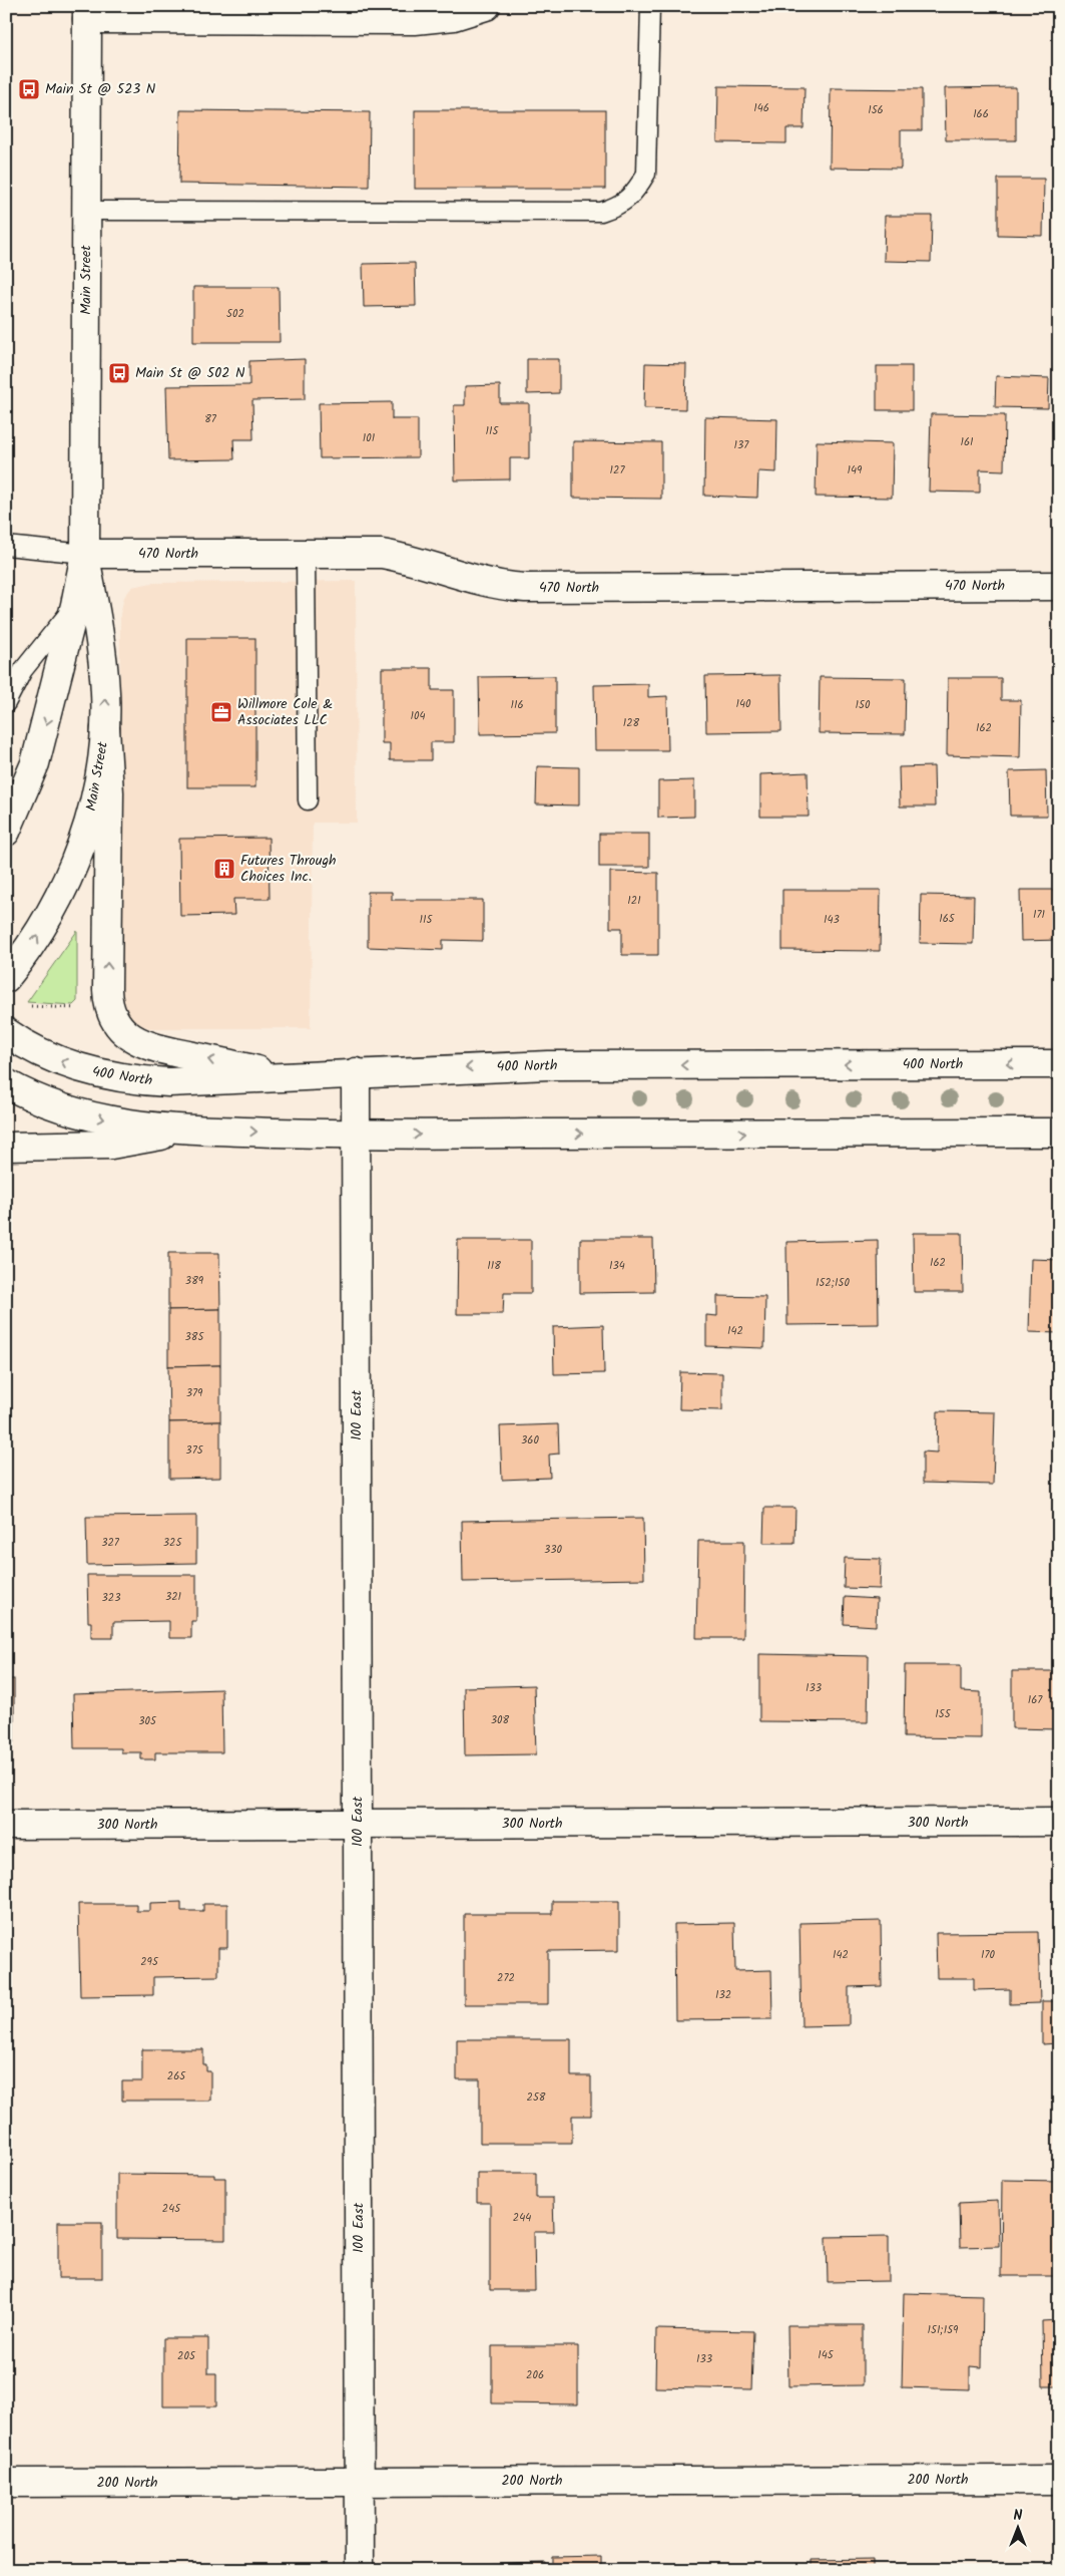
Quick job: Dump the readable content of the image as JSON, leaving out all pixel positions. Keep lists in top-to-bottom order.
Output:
{
  "streets": {
    "street": [
      "Main Street",
      "470 North",
      "400 North",
      "100 East",
      "300 North",
      "200 North"
    ]
  },
  "crossings": [
    ["Main Street", "470 North"],
    ["400 North", "100 East"],
    ["100 East", "300 North"],
    ["100 East", "200 North"]
  ],
  "places": {
    "bus stop": ["Main St @ 523 N", "Main St @ 502 N"],
    "office": ["Willmore Cole & Associates LLC"],
    "building": ["Futures Through Choices Inc."]
  },
  "house_numbers": [
    "146",
    "156",
    "166",
    "502",
    "87",
    "115",
    "101",
    "161",
    "137",
    "127",
    "149",
    "140",
    "116",
    "150",
    "104",
    "128",
    "162",
    "121",
    "171",
    "165",
    "115",
    "143",
    "162",
    "118",
    "134",
    "389",
    "152;150",
    "142",
    "385",
    "379",
    "360",
    "375",
    "327",
    "325",
    "330",
    "321",
    "323",
    "133",
    "167",
    "155",
    "308",
    "305",
    "142",
    "170",
    "295",
    "272",
    "132",
    "265",
    "258",
    "245",
    "244",
    "151;159",
    "145",
    "205",
    "133",
    "206"
  ],
  "north": "top"
}
